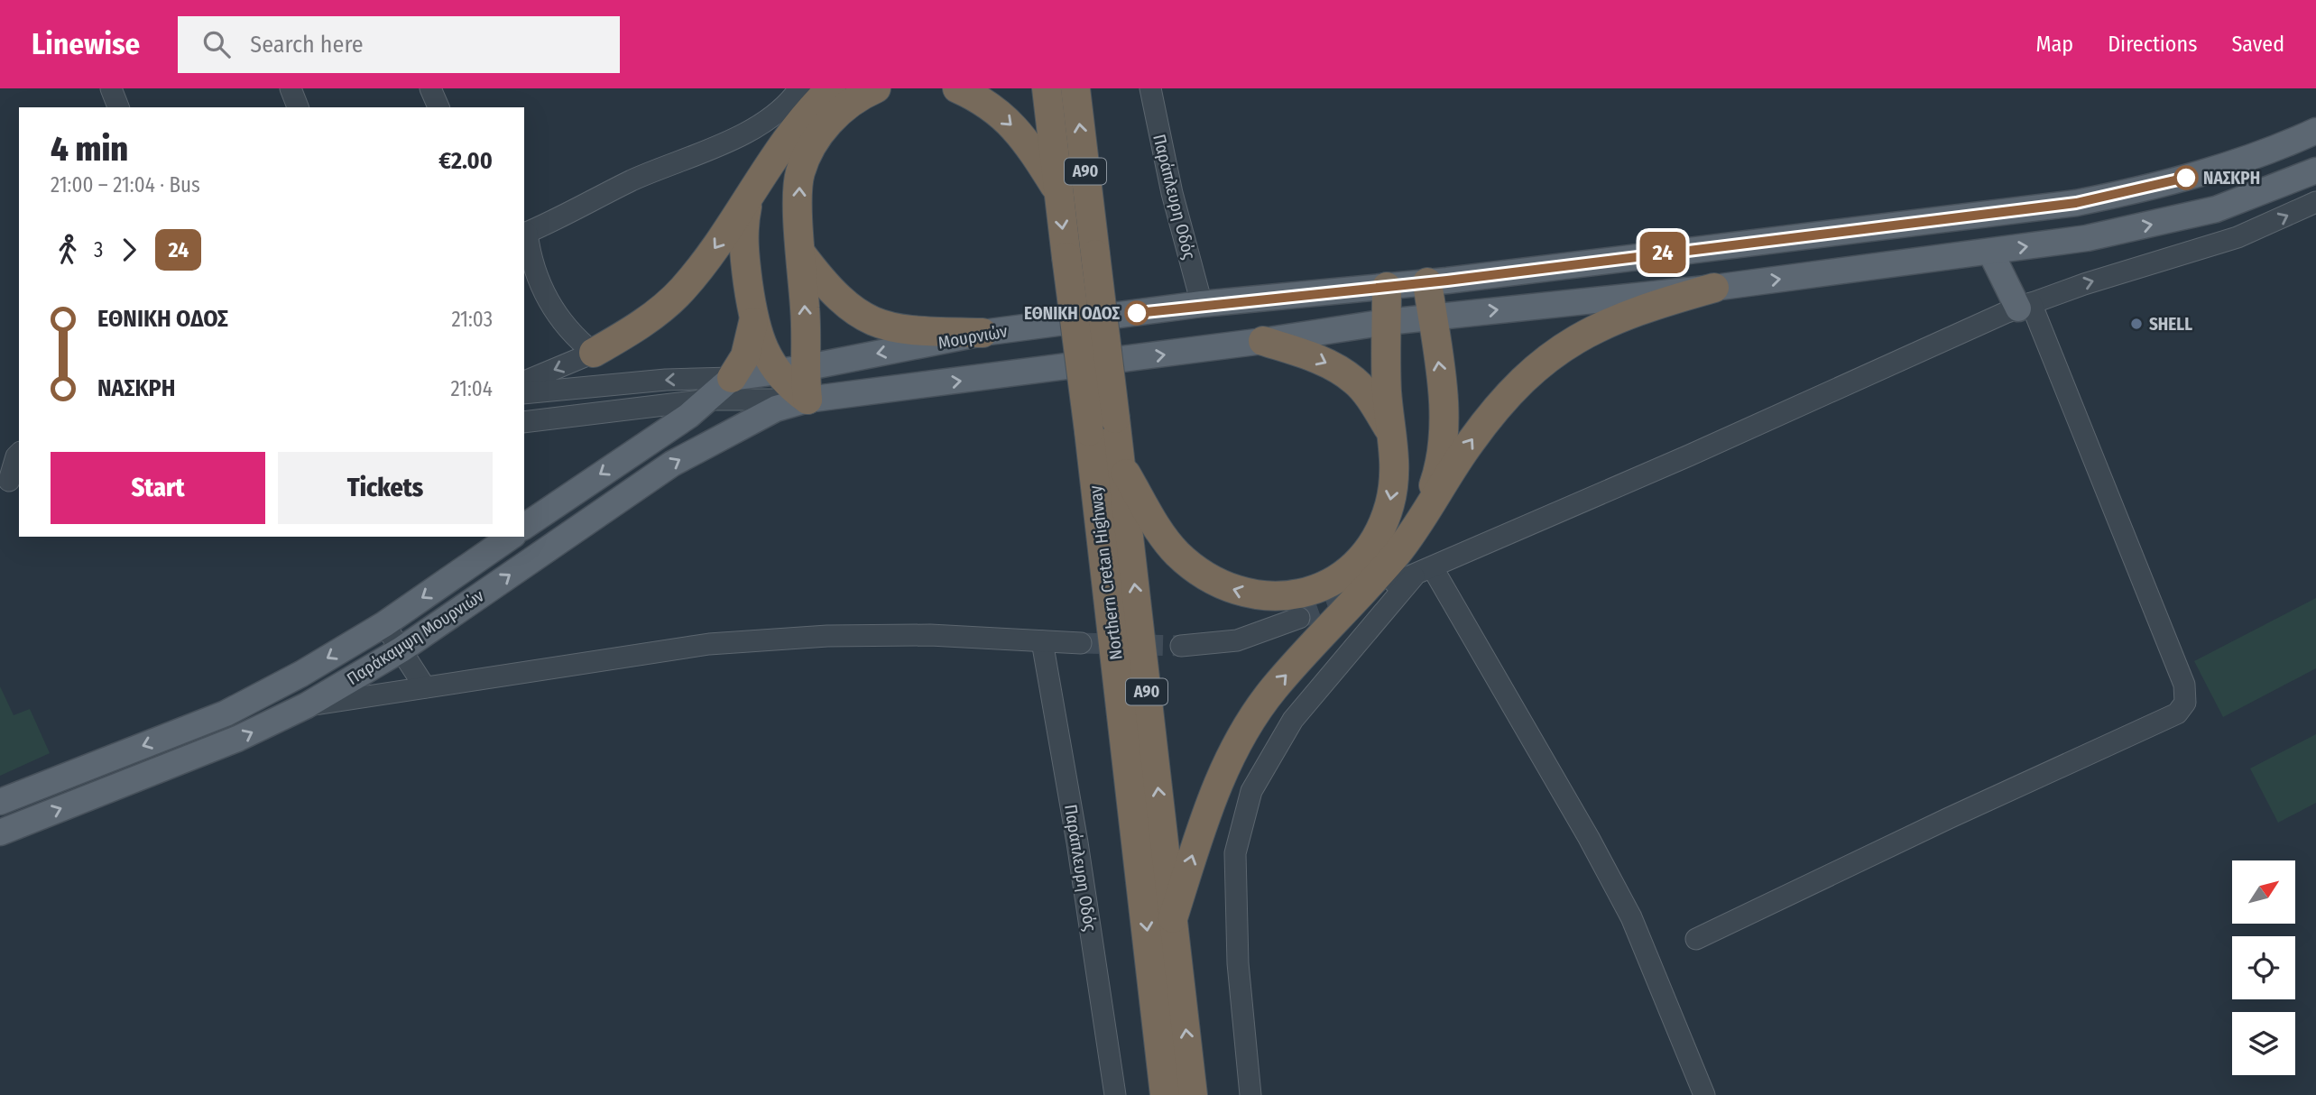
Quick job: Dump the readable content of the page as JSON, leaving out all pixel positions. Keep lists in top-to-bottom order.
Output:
{
  "streets": {
    "highway": ["Α90", "Northern Cretan Highway"],
    "main road": ["Μουρνιών", "Παράκαμψη Μουρνιών"],
    "street": ["Παράπλευρη Οδός"]
  },
  "crossings": [
    ["Παράπλευρη Οδός", "Μουρνιών"]
  ],
  "places": ["ΝΑΣΚΡΗ", "ΕΘΝΙΚΗ ΟΔΟΣ", "SHELL"],
  "lines": ["bus line 24"],
  "north": "top right",
  "page": {
    "header": "Linewise",
    "search": "Search here",
    "nav": ["Map", "Directions", "Saved"],
    "on_map": "24",
    "heading": ["4 min", "21:00 – 21:04 · Bus", "€2.00"],
    "legs": ["3", "24"],
    "list": [
      {
        "name": "ΕΘΝΙΚΗ ΟΔΟΣ",
        "value": "21:03"
      },
      {
        "name": "ΝΑΣΚΡΗ",
        "value": "21:04"
      }
    ],
    "buttons": ["Start", "Tickets"]
  }
}
